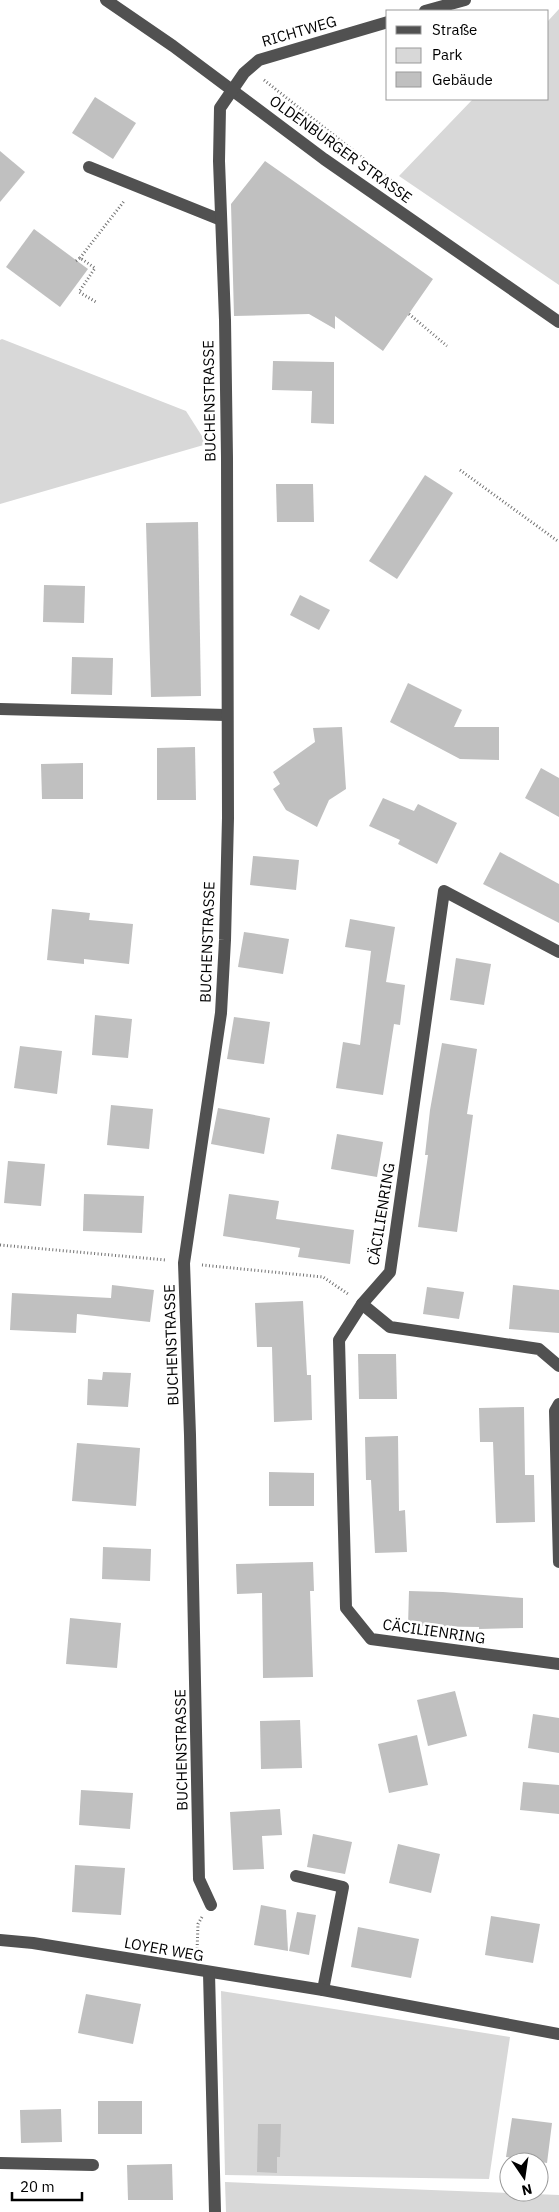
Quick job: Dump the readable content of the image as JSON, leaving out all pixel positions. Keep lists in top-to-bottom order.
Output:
{
  "streets": {
    "street": [
      "RICHTWEG",
      "OLDENBURGER STRASSE",
      "BUCHENSTRASSE",
      "CÄCILIENRING",
      "LOYER WEG"
    ]
  },
  "crossings": [
    ["RICHTWEG", "OLDENBURGER STRASSE"],
    ["RICHTWEG", "BUCHENSTRASSE"],
    ["OLDENBURGER STRASSE", "BUCHENSTRASSE"]
  ],
  "legend": ["Straße", "Park", "Gebäude"],
  "scale_bar": "20 m",
  "north": "bottom"
}
